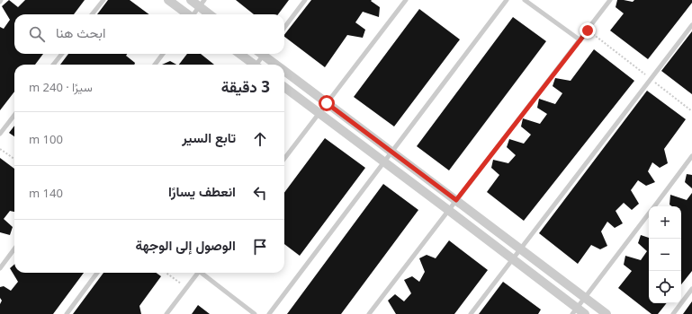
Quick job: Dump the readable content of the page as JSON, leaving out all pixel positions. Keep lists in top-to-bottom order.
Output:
{
  "page": {
    "search": "ابحث هنا",
    "heading": ["3 دقيقة", "سيرًا · 240 m"],
    "list": [
      ["تابع السير", "100 m"],
      ["انعطف يسارًا", "140 m"],
      "الوصول إلى الوجهة"
    ],
    "map_buttons": ["+", "−"]
  }
}
